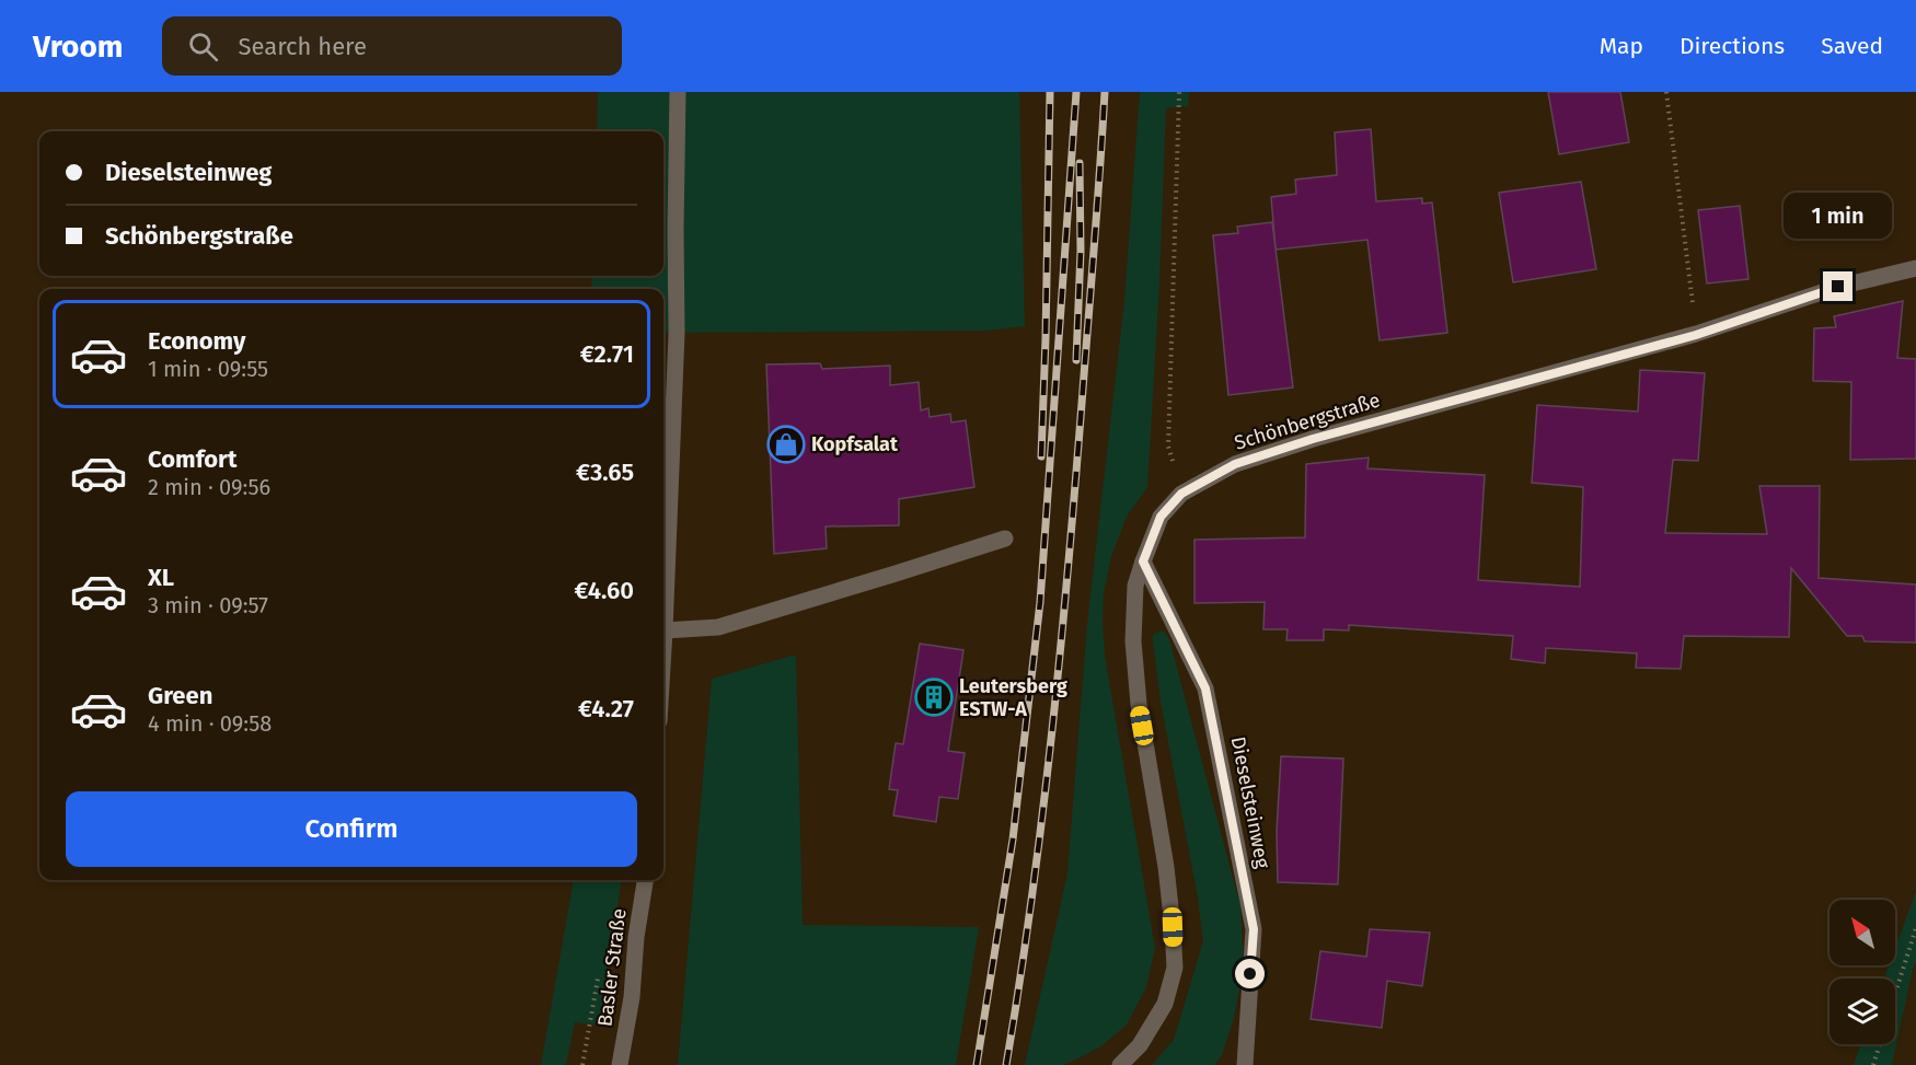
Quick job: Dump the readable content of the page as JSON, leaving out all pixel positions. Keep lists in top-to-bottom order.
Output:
{
  "streets": {
    "street": ["Schönbergstraße", "Dieselsteinweg", "Basler Straße"]
  },
  "crossings": [
    ["Schönbergstraße", "Dieselsteinweg"]
  ],
  "places": {
    "shop": ["Kopfsalat"],
    "building": ["Leutersberg ESTW-A"]
  },
  "north": "top left",
  "page": {
    "header": "Vroom",
    "search": "Search here",
    "nav": ["Map", "Directions", "Saved"],
    "banner": ["Dieselsteinweg", "Schönbergstraße"],
    "bubble": "1 min",
    "list": [
      {
        "name": "Economy",
        "note": "1 min · 09:55",
        "value": "€2.71"
      },
      {
        "name": "Comfort",
        "note": "2 min · 09:56",
        "value": "€3.65"
      },
      {
        "name": "XL",
        "note": "3 min · 09:57",
        "value": "€4.60"
      },
      {
        "name": "Green",
        "note": "4 min · 09:58",
        "value": "€4.27"
      }
    ],
    "buttons": "Confirm"
  }
}
